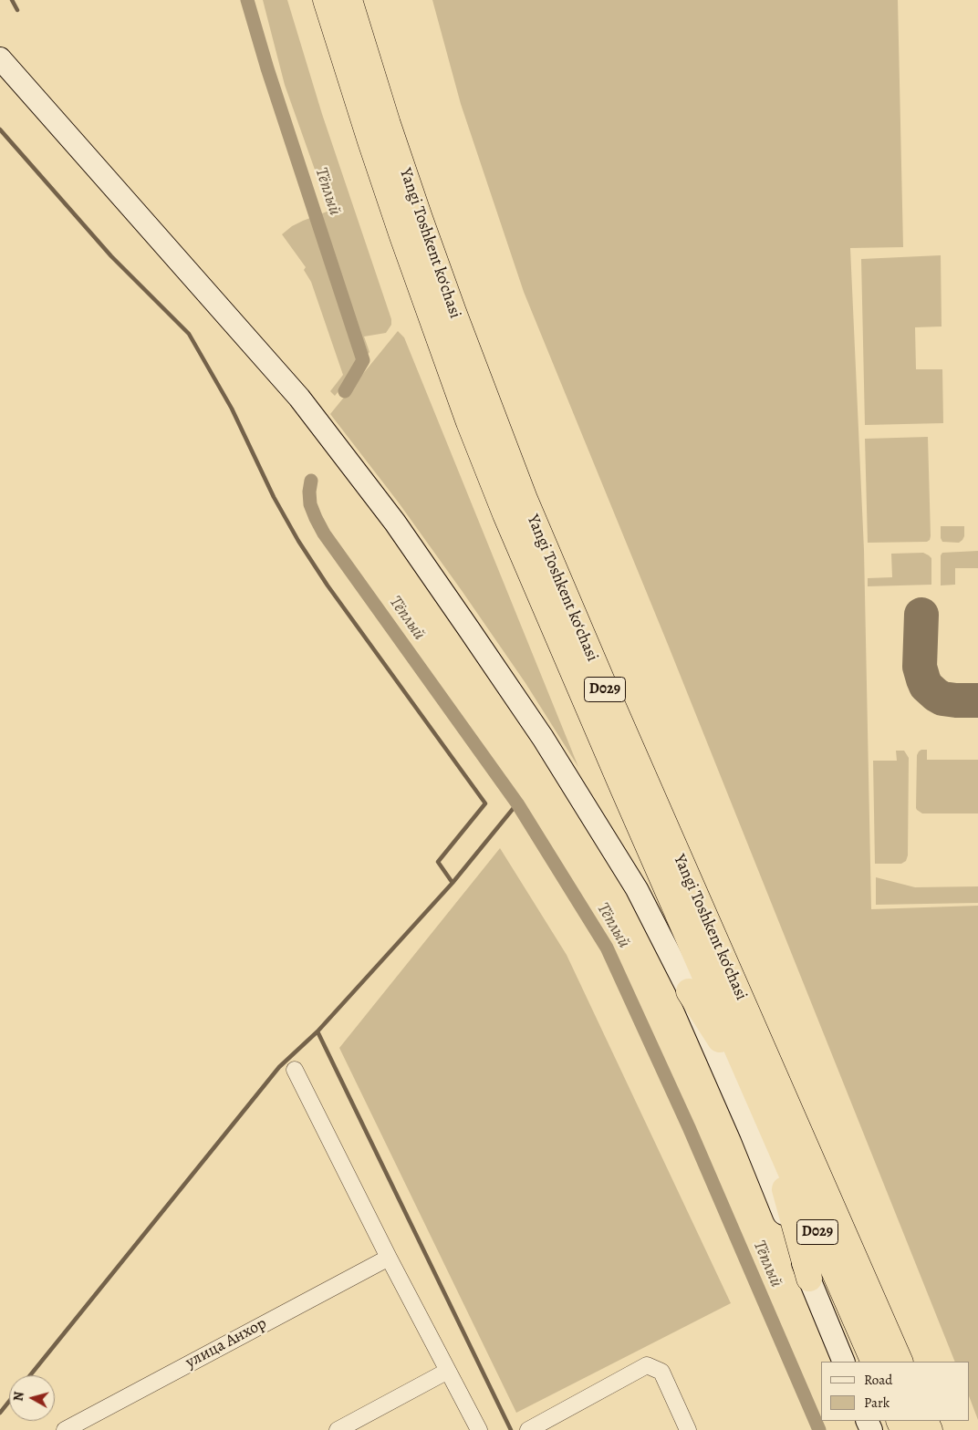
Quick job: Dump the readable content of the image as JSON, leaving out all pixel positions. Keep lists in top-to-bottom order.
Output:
{
  "streets": {
    "highway": ["Yangi Toshkent ko‘chasi", "D029"],
    "street": ["улица Анхор"]
  },
  "water": ["Тёплый"],
  "legend": ["Road", "Park"],
  "north": "left"
}
